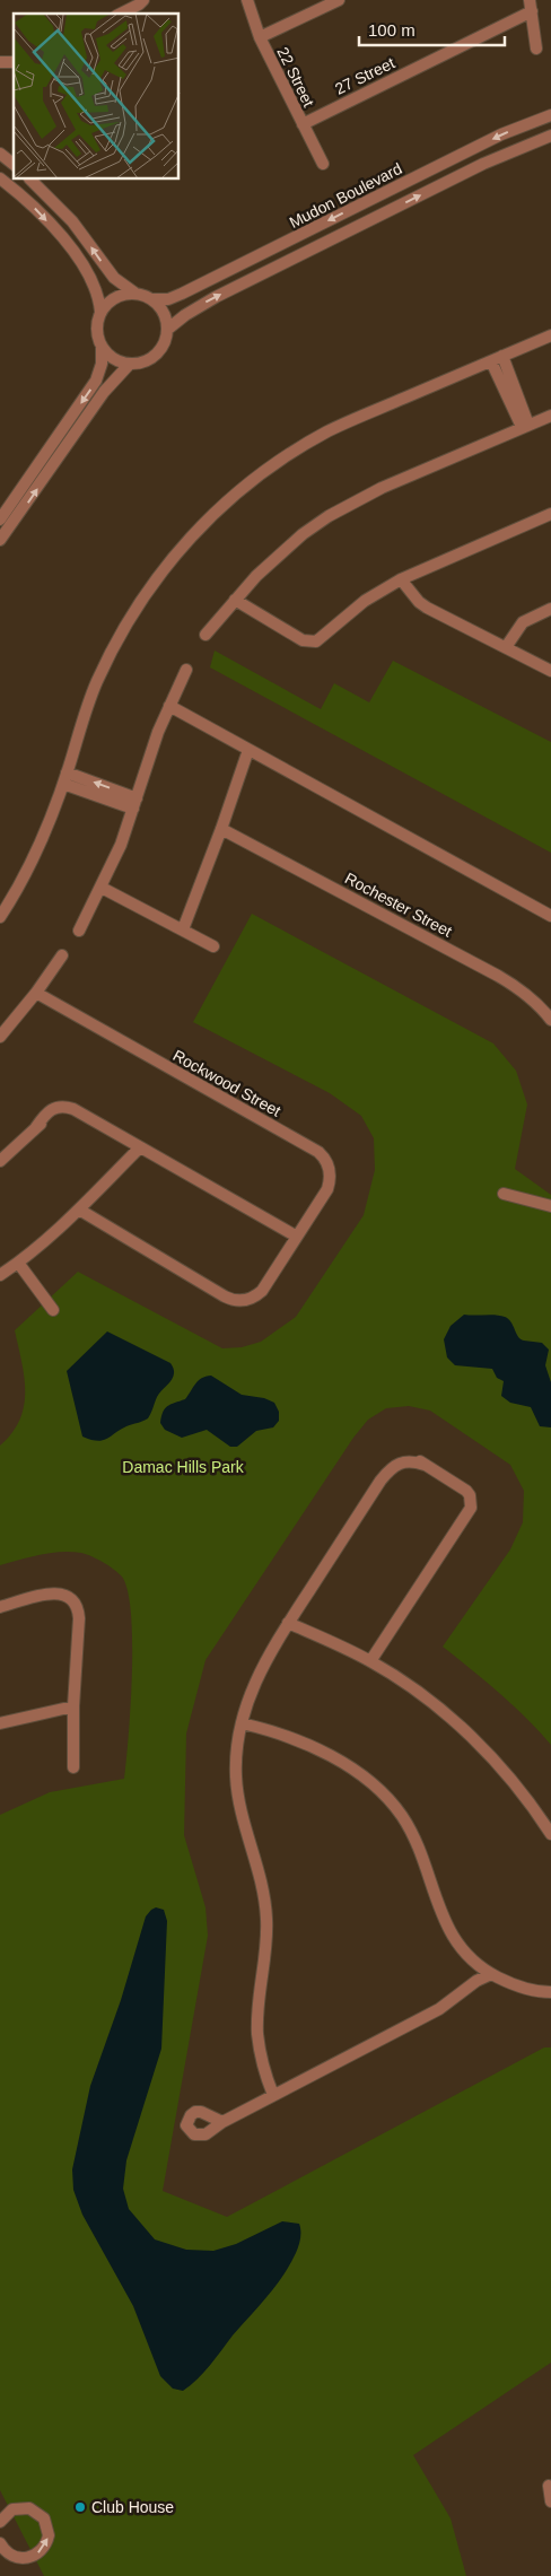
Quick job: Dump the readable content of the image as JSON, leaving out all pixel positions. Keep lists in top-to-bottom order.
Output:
{
  "streets": {
    "street": [
      "27 Street",
      "22 Street",
      "Mudon Boulevard",
      "Rochester Street",
      "Rockwood Street"
    ]
  },
  "crossings": [
    ["27 Street", "22 Street"]
  ],
  "parks": ["Damac Hills Park"],
  "places": ["Club House"],
  "scale_bar": "100 m"
}
